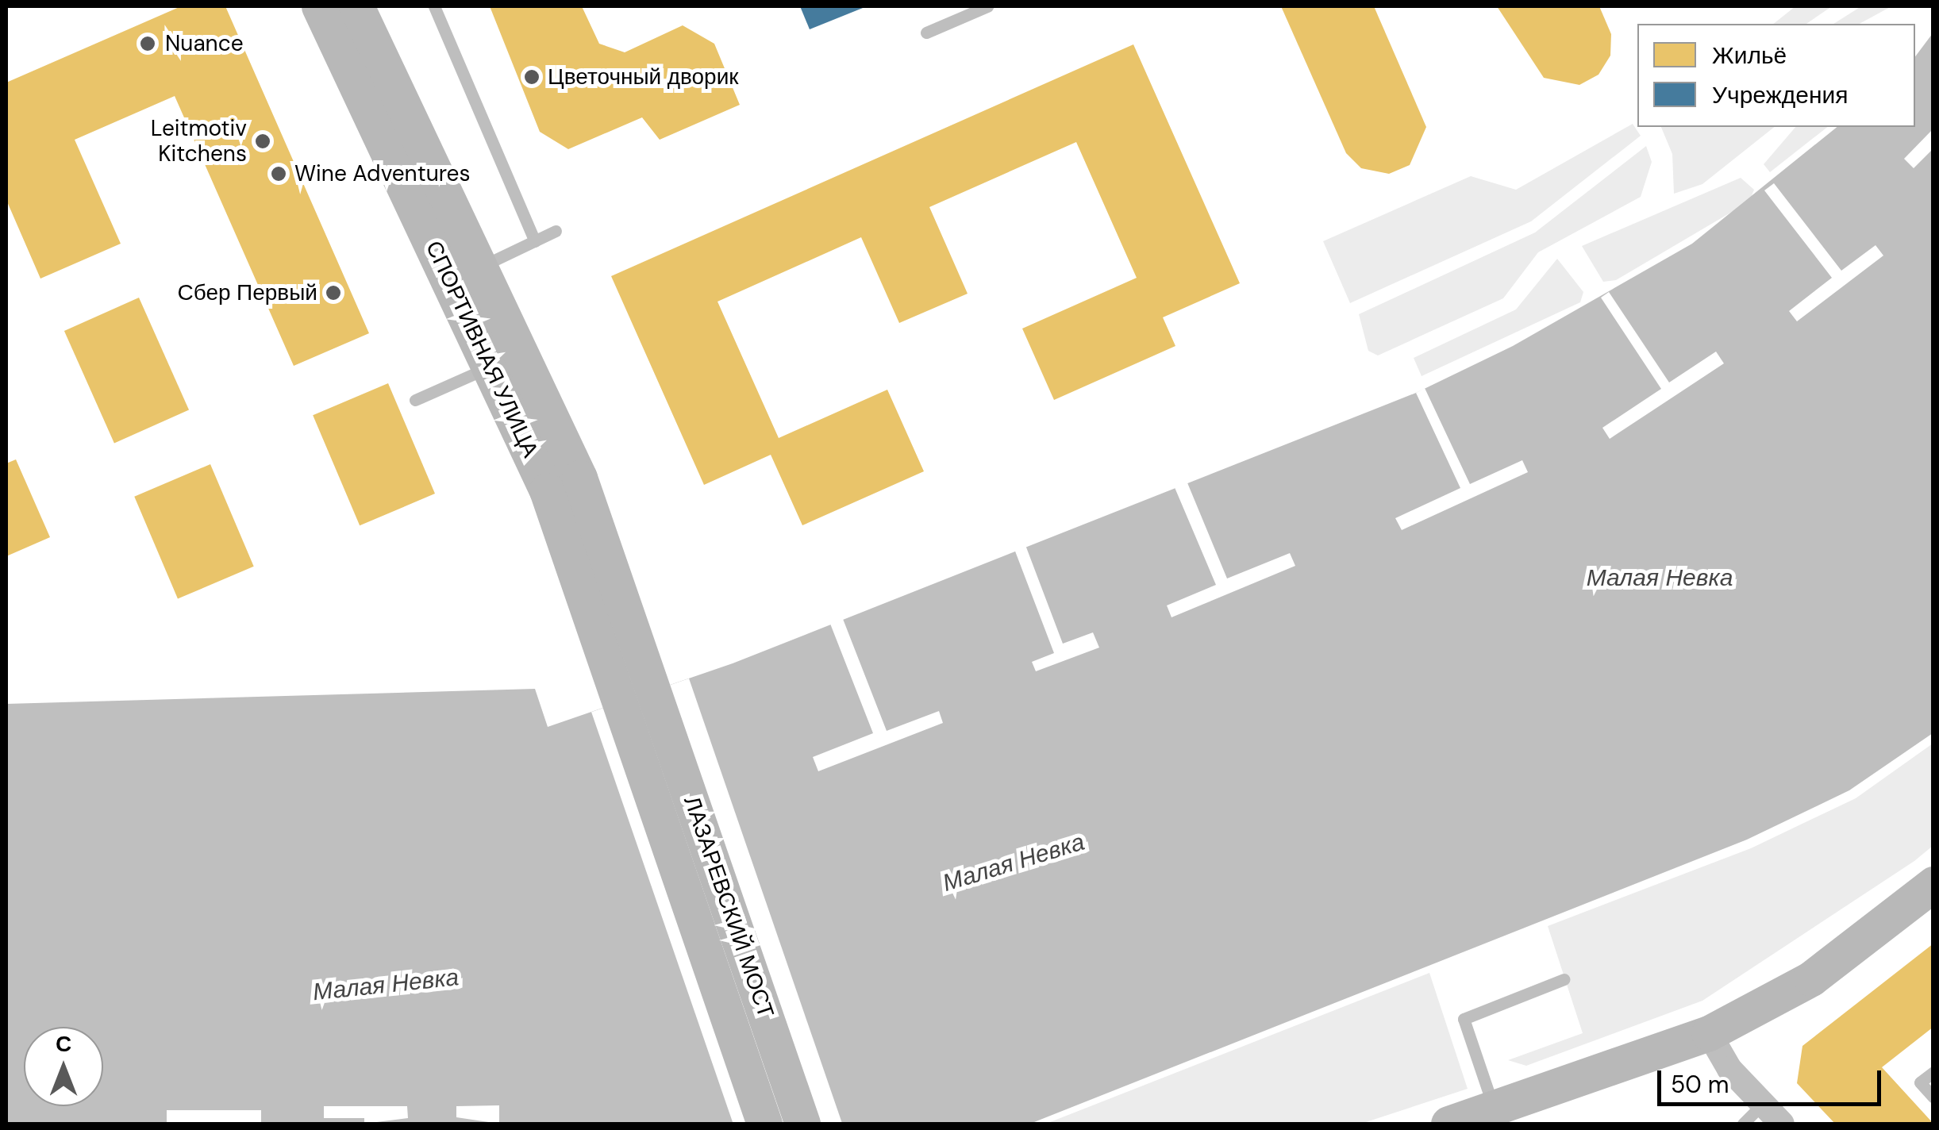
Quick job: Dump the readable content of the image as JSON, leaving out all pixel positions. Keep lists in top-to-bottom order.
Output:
{
  "streets": {
    "street": ["СПОРТИВНАЯ УЛИЦА", "ЛАЗАРЕВСКИЙ МОСТ"]
  },
  "crossings": [
    ["СПОРТИВНАЯ УЛИЦА", "ЛАЗАРЕВСКИЙ МОСТ"]
  ],
  "water": ["Малая Невка"],
  "places": [
    "Nuance",
    "Цветочный дворик",
    "Leitmotiv Kitchens",
    "Wine Adventures",
    "Сбер Первый"
  ],
  "legend": ["Жильё", "Учреждения"],
  "scale_bar": "50 m",
  "north": "top"
}
